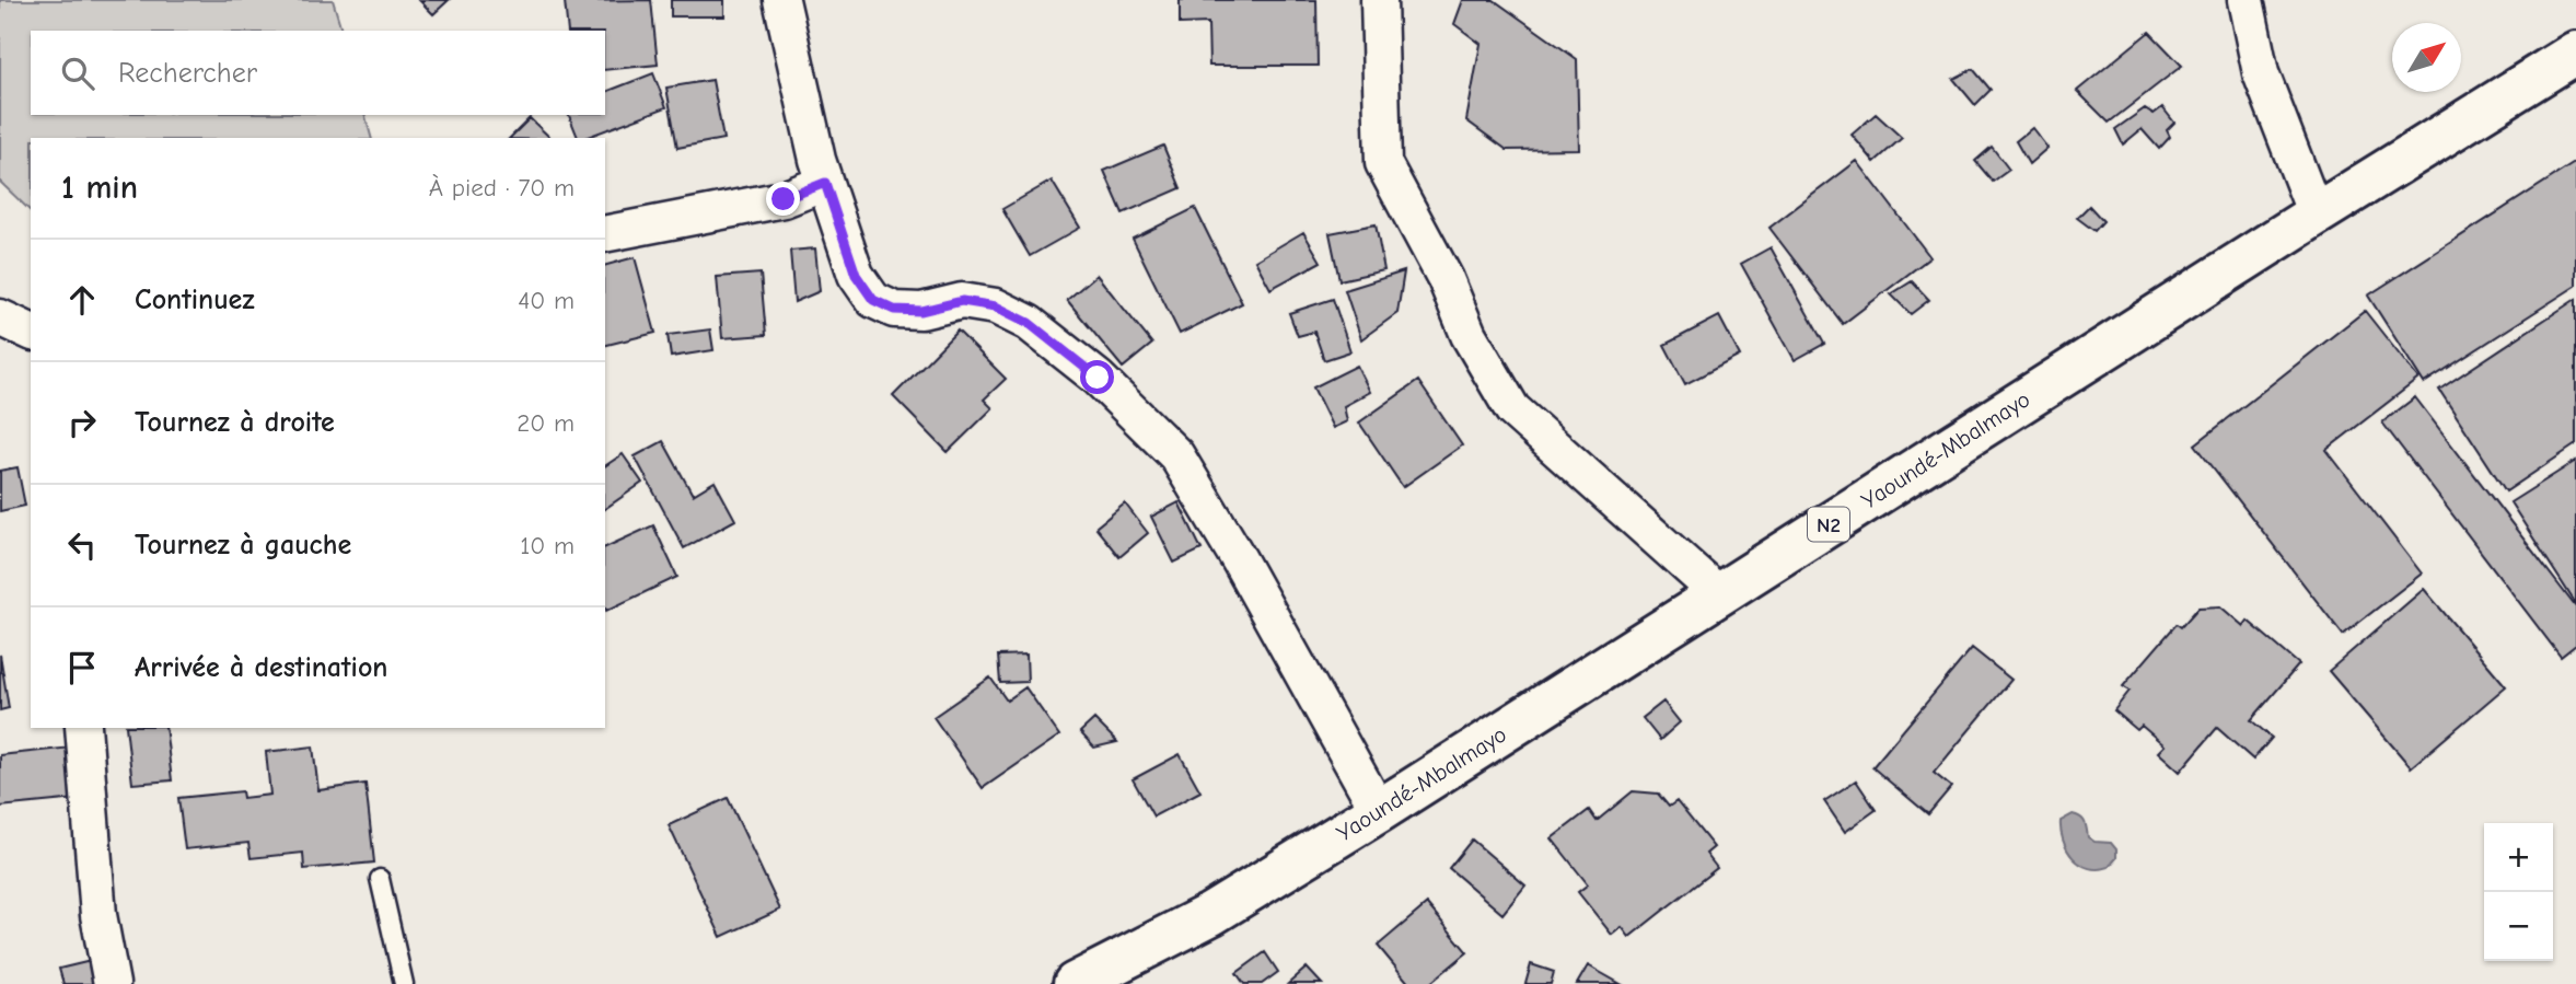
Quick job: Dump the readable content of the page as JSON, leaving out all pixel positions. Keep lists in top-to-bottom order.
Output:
{
  "streets": {
    "highway": ["Yaoundé-Mbalmayo", "N2"]
  },
  "north": "top right",
  "page": {
    "search": "Rechercher",
    "heading": ["1 min", "À pied · 70 m"],
    "list": [
      ["Continuez", "40 m"],
      ["Tournez à droite", "20 m"],
      ["Tournez à gauche", "10 m"],
      "Arrivée à destination"
    ],
    "map_buttons": ["+", "−"]
  }
}
